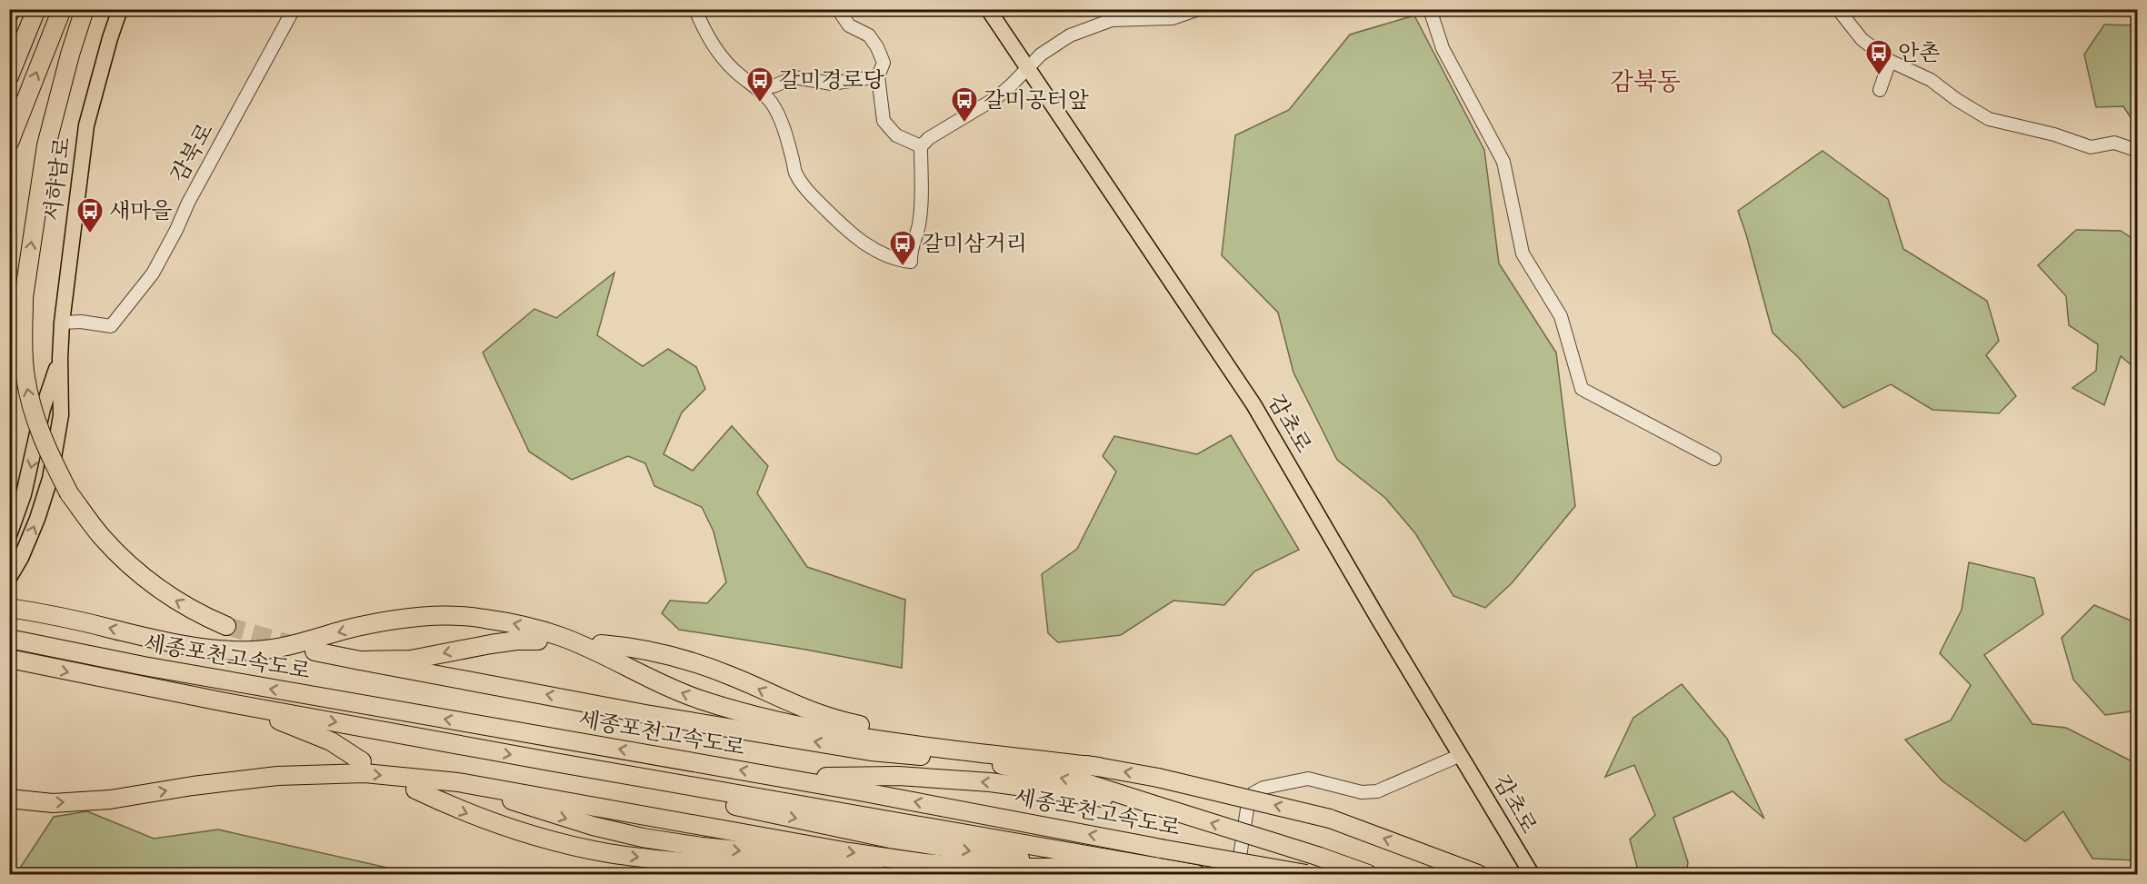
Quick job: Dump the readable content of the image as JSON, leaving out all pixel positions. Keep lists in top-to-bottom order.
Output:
{
  "streets": {
    "highway": ["세종포천고속도로"],
    "main road": ["서하남로", "감초로"],
    "street": ["감북로"]
  },
  "crossings": [
    ["감북로", "서하남로"]
  ],
  "districts": ["감북동"],
  "places": {
    "bus stop": [
      "안촌",
      "갈미경로당",
      "갈미공터앞",
      "새마을",
      "갈미삼거리"
    ]
  }
}
